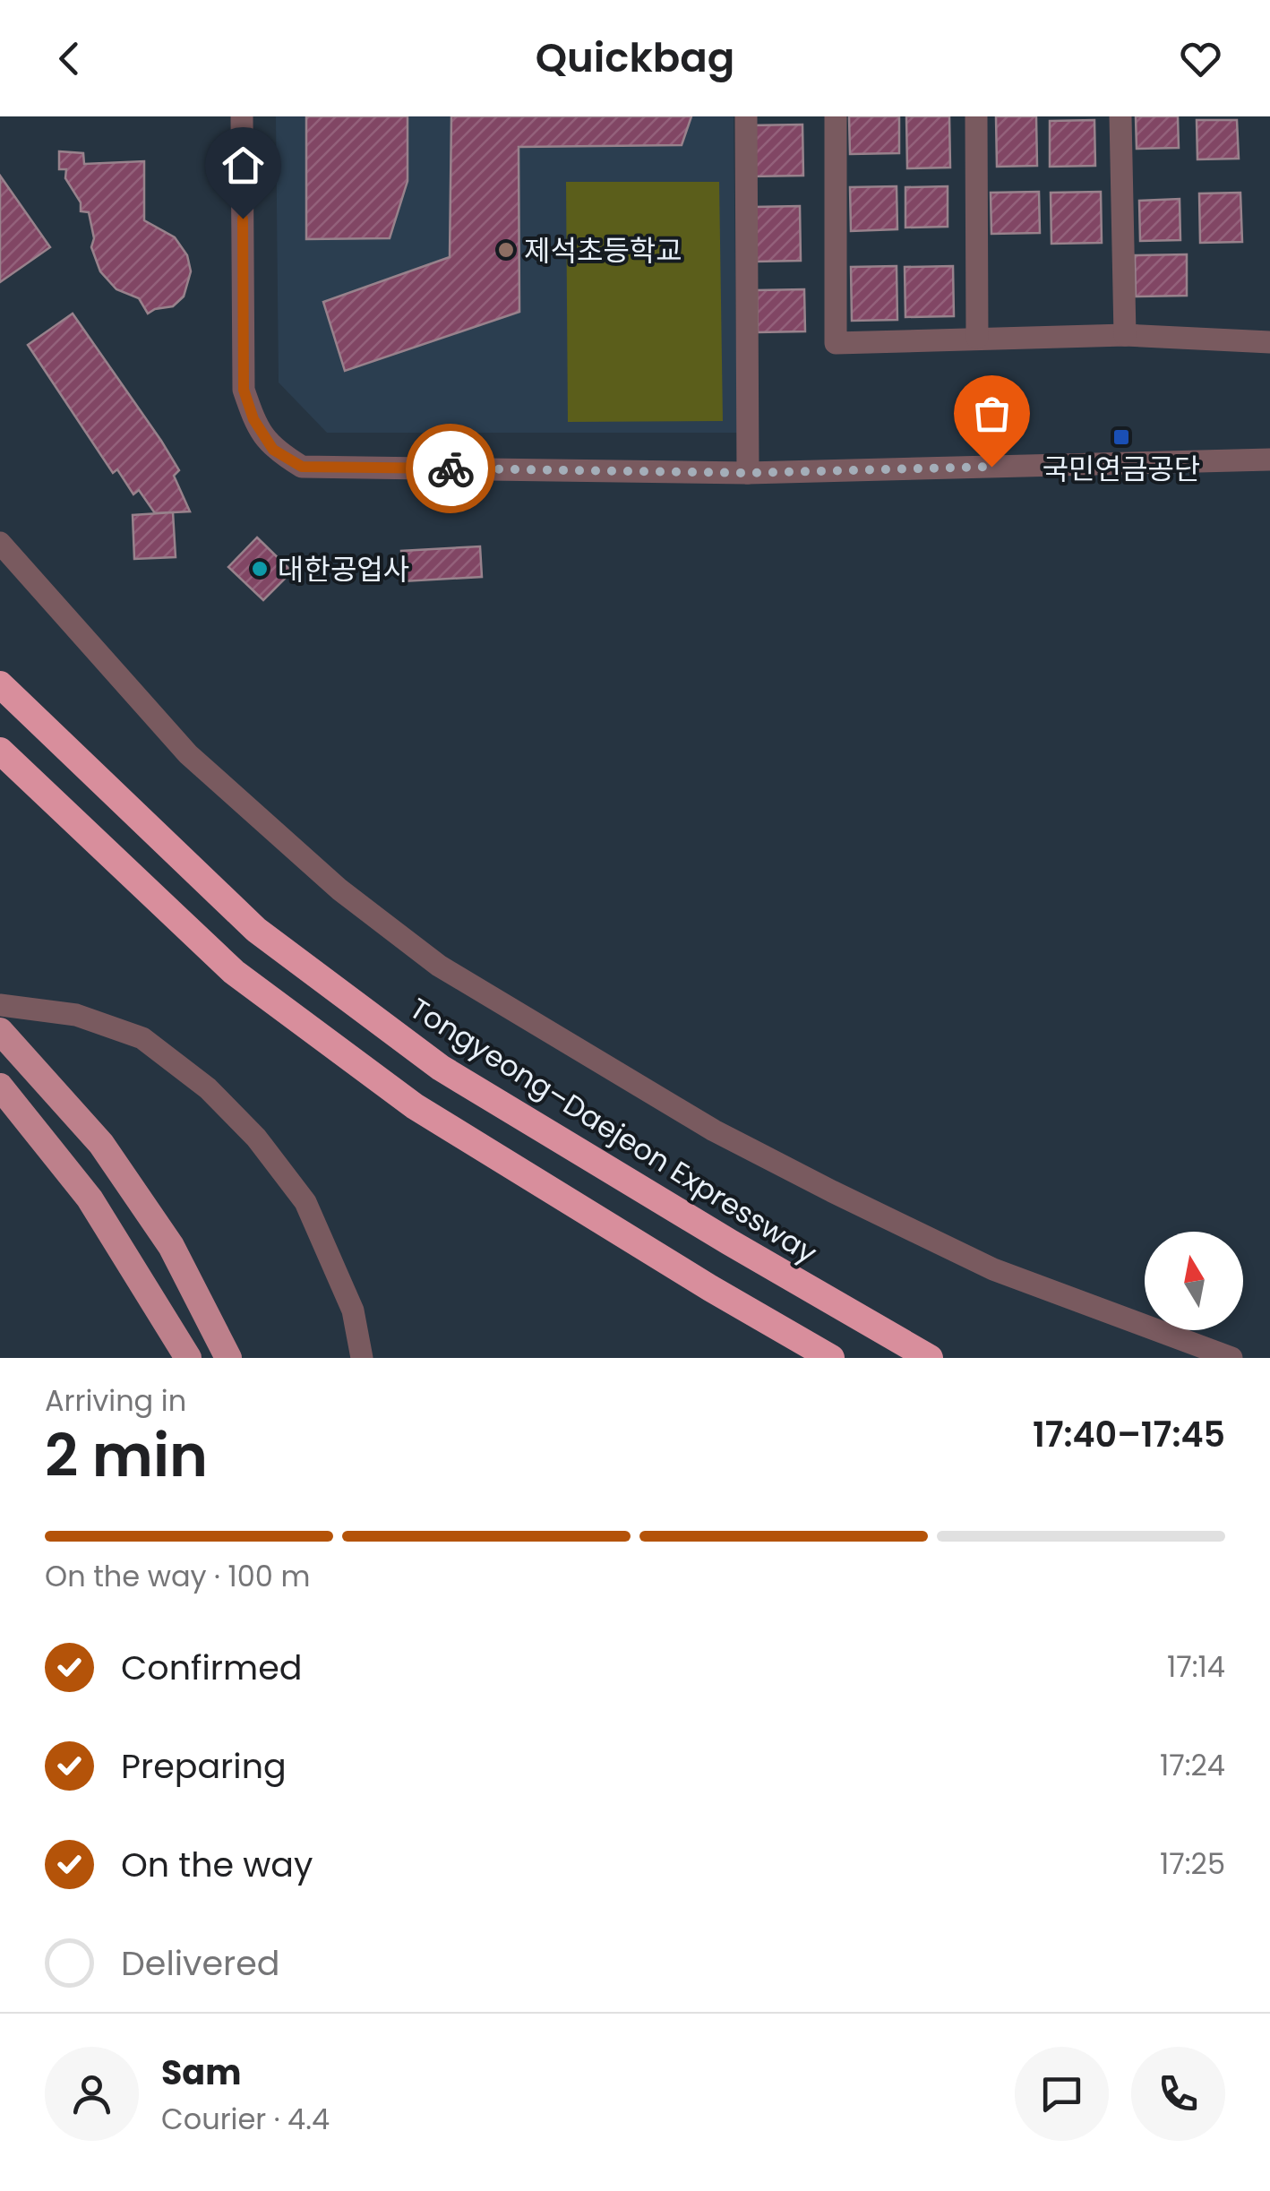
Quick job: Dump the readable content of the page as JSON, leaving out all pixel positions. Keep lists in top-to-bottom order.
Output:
{
  "streets": {
    "highway": ["Tongyeong–Daejeon Expressway"]
  },
  "places": {
    "other": ["제석초등학교", "대한공업사"],
    "transit": ["국민연금공단"]
  },
  "north": "top",
  "page": {
    "header": "Quickbag",
    "heading": ["2 min", "Arriving in", "17:40–17:45"],
    "panel": ["Sam", "Courier · 4.4"],
    "bar": "On the way · 100 m",
    "list": [
      ["Confirmed", "17:14"],
      ["Preparing", "17:24"],
      ["On the way", "17:25"],
      "Delivered"
    ]
  }
}
